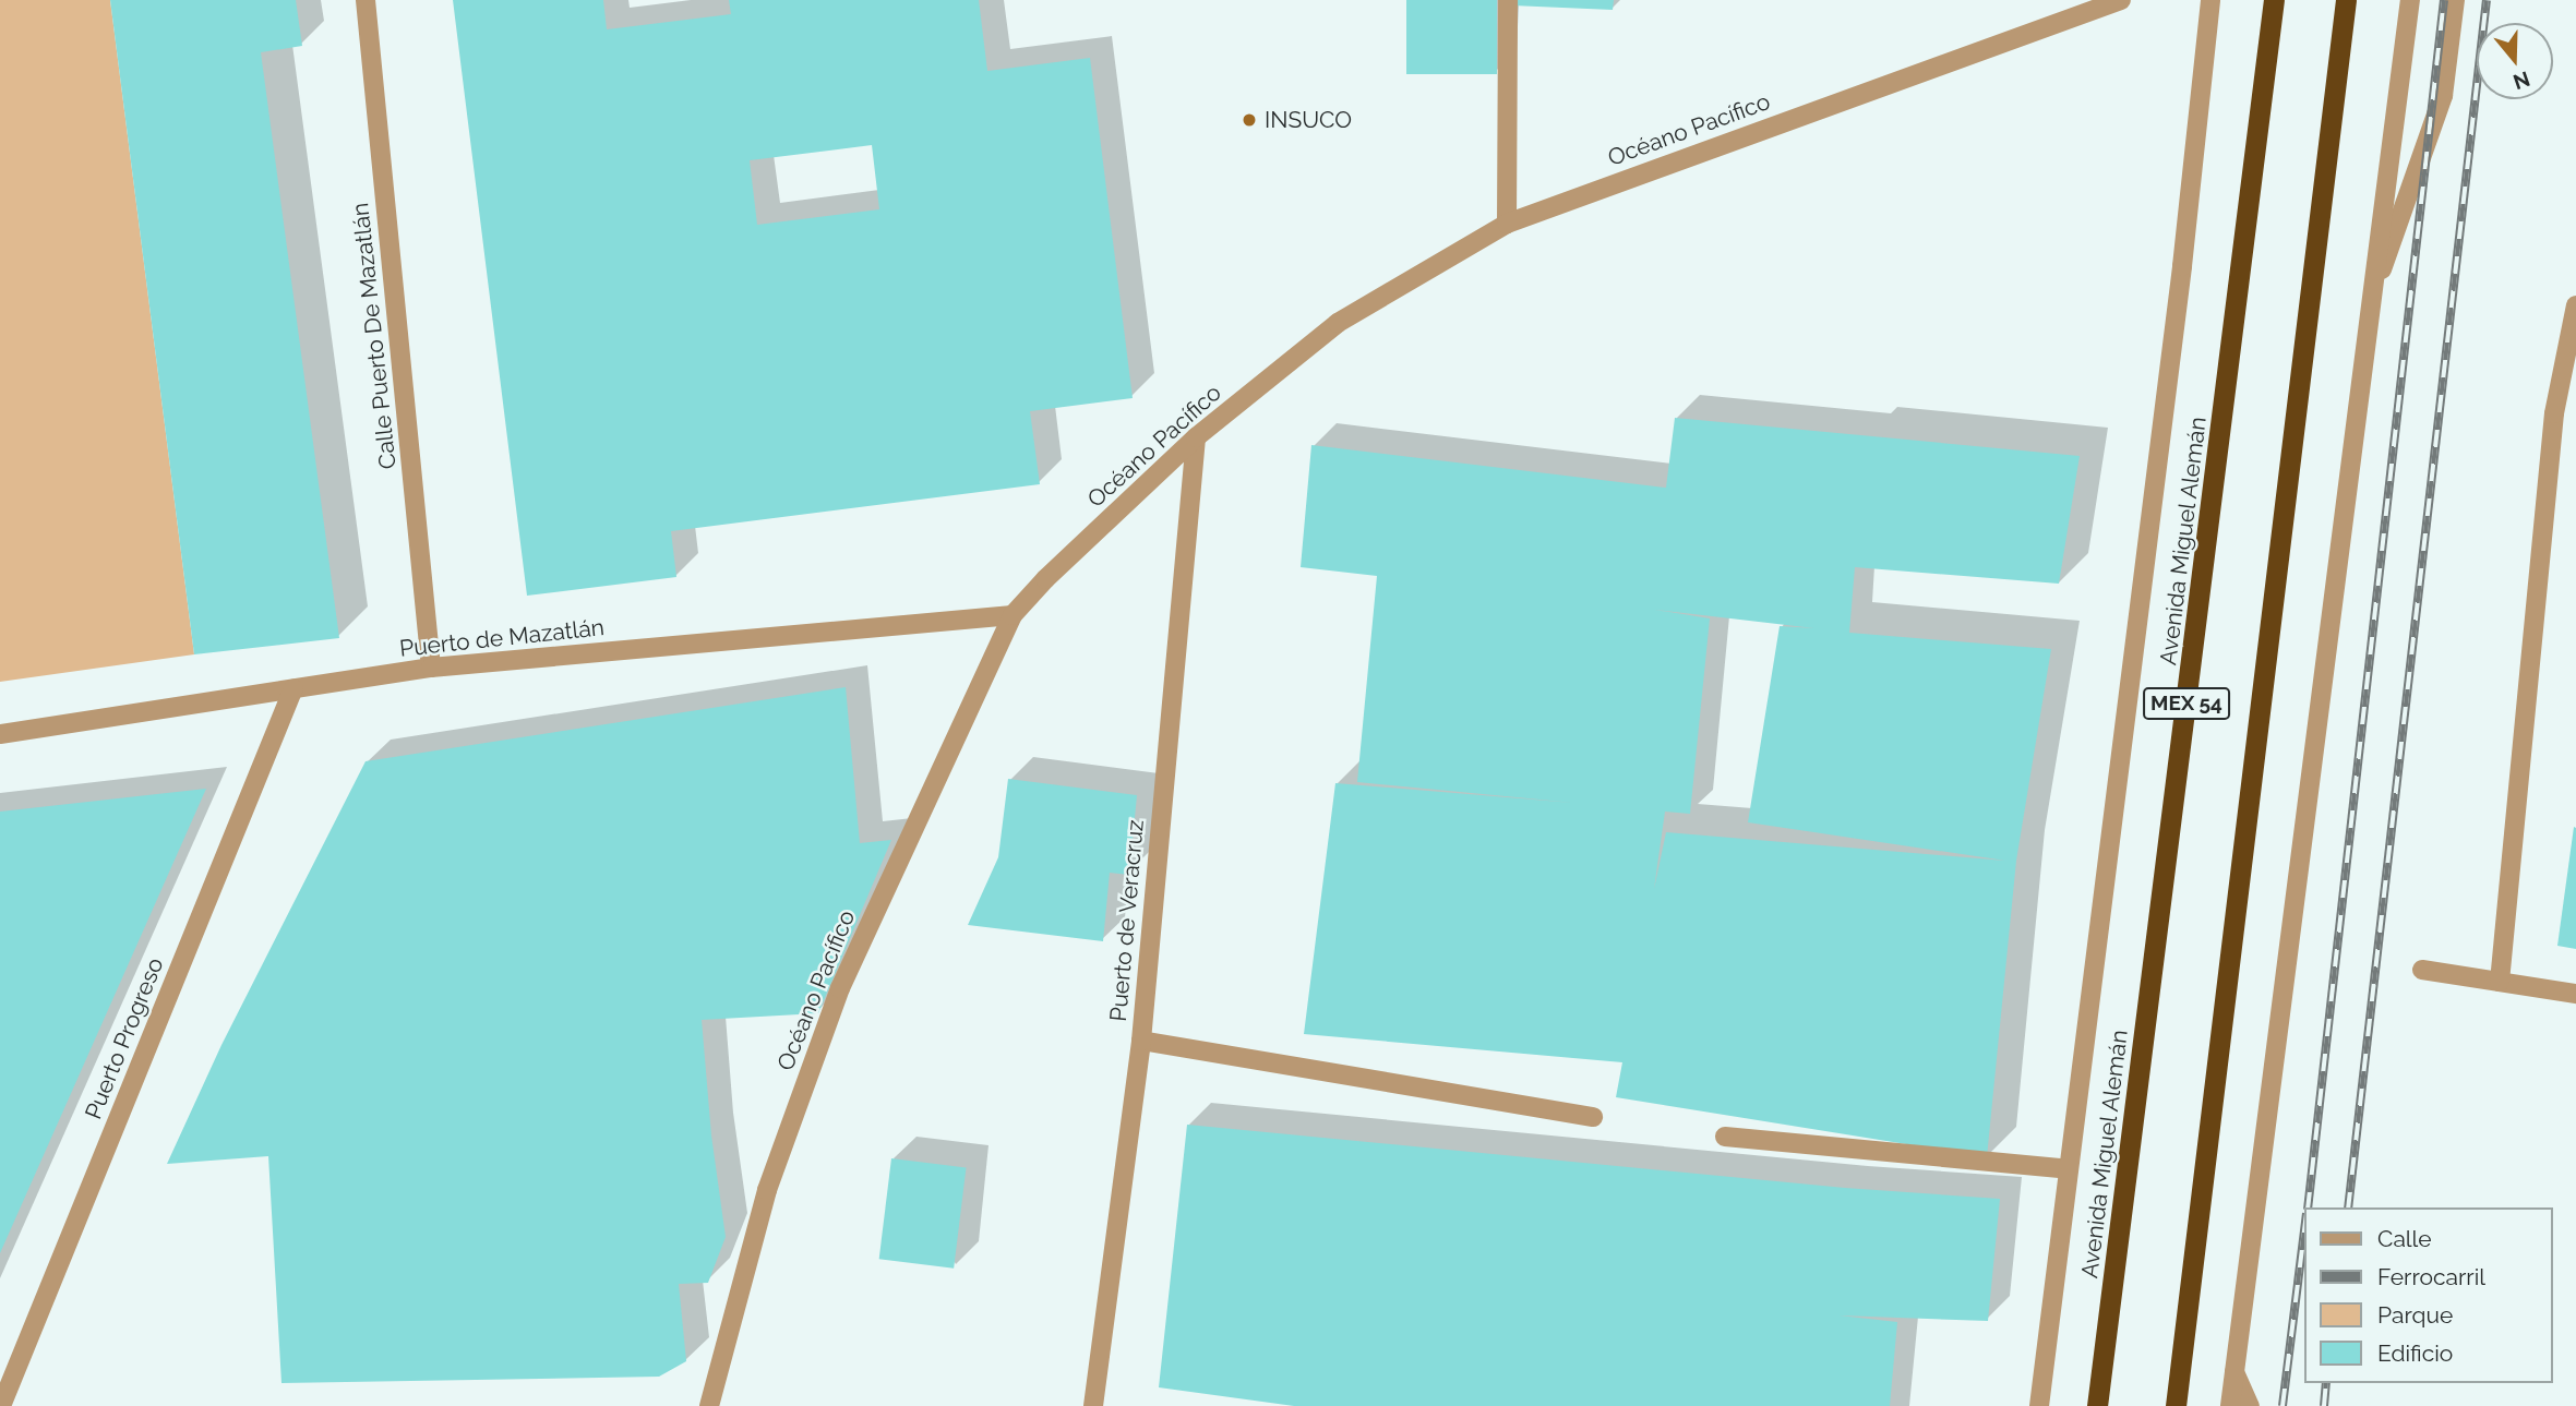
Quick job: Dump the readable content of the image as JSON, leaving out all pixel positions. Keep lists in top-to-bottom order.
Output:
{
  "streets": {
    "highway": ["Avenida Miguel Alemán", "MEX 54"],
    "street": [
      "Océano Pacífico",
      "Calle Puerto De Mazatlán",
      "Puerto de Mazatlán",
      "Puerto de Veracruz",
      "Puerto Progreso"
    ]
  },
  "crossings": [
    ["Océano Pacífico", "Puerto de Mazatlán"],
    ["Océano Pacífico", "Puerto de Veracruz"],
    ["Calle Puerto De Mazatlán", "Puerto de Mazatlán"],
    ["Puerto de Mazatlán", "Puerto Progreso"]
  ],
  "places": ["INSUCO"],
  "legend": [
    "Calle",
    "Ferrocarril",
    "Parque",
    "Edificio"
  ],
  "north": "bottom"
}
